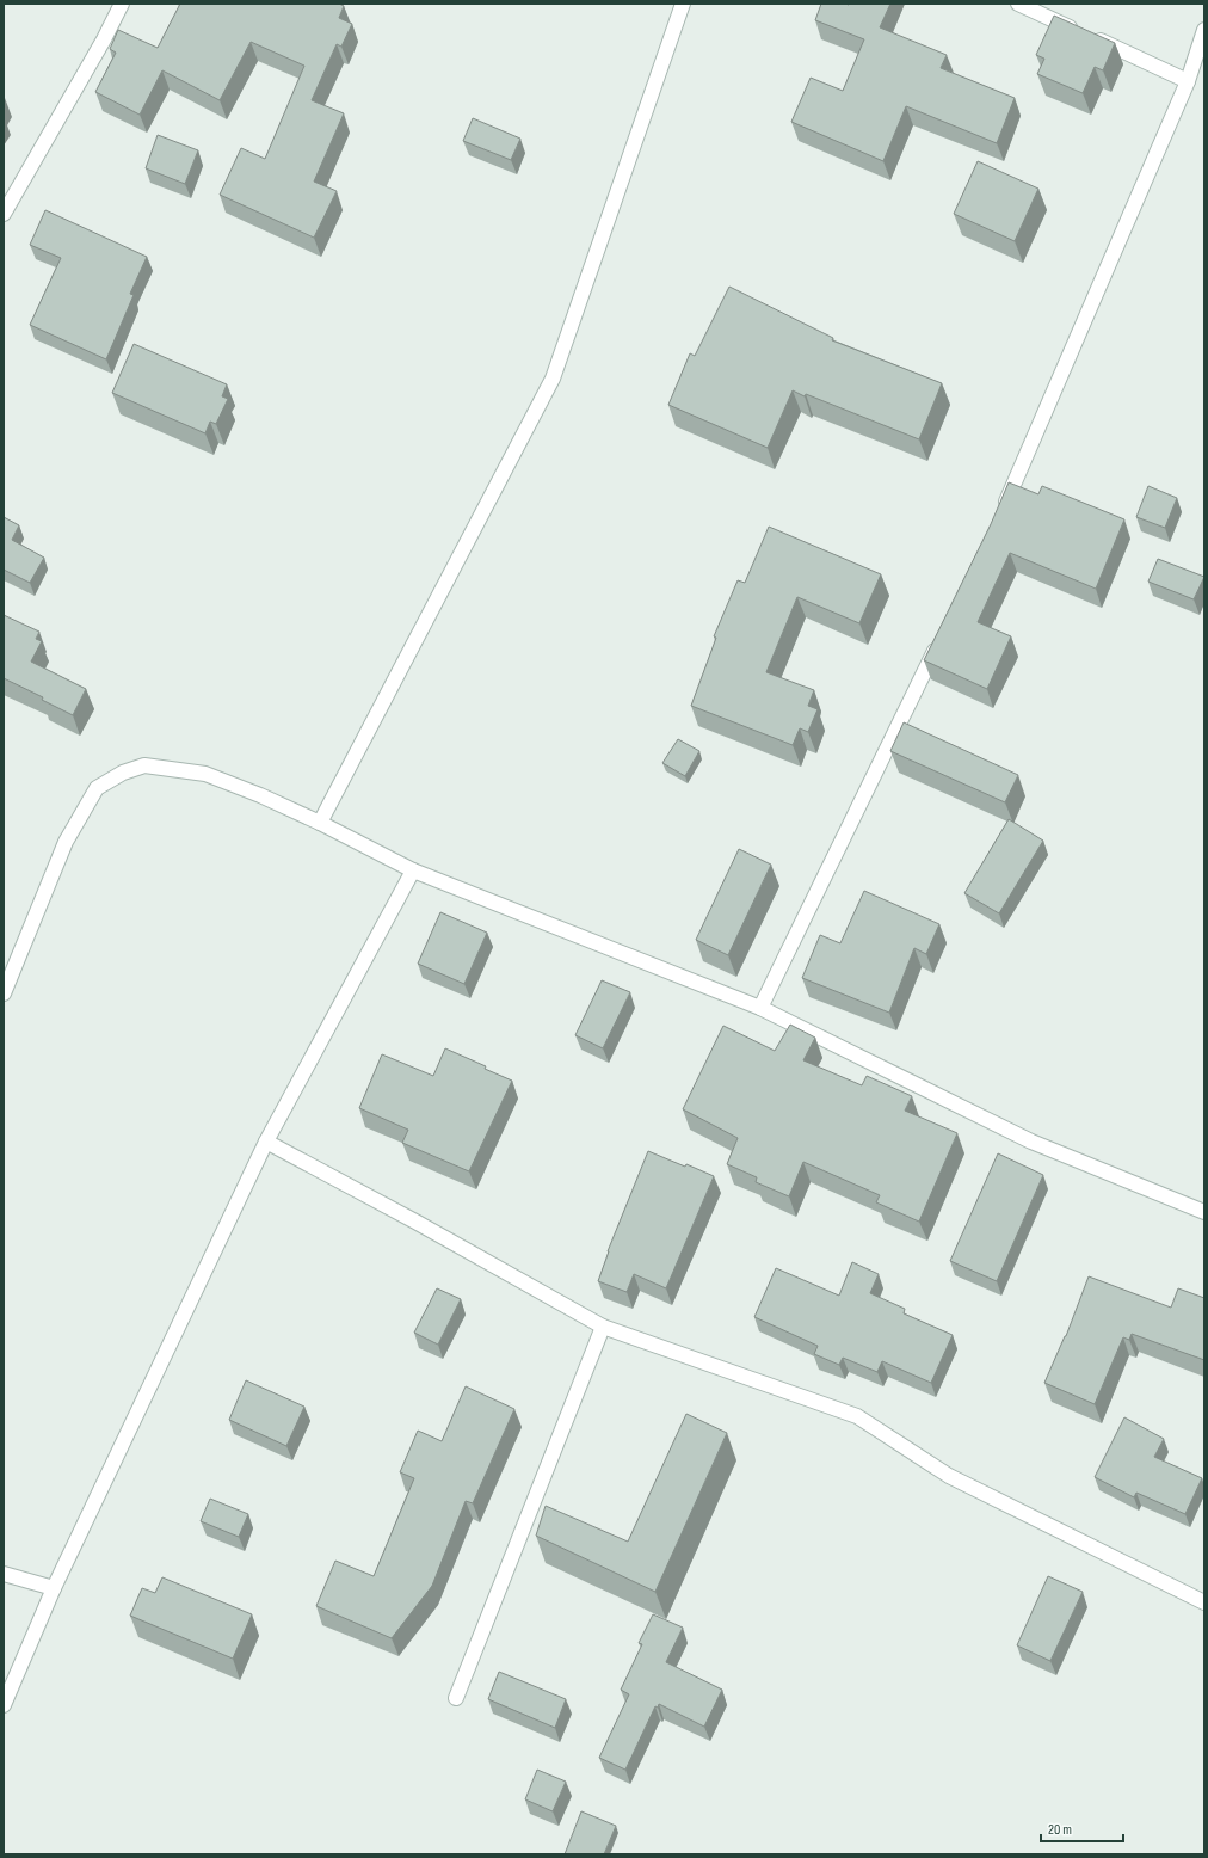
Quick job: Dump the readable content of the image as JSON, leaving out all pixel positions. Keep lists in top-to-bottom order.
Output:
{
  "scale_bar": "20 m"
}
